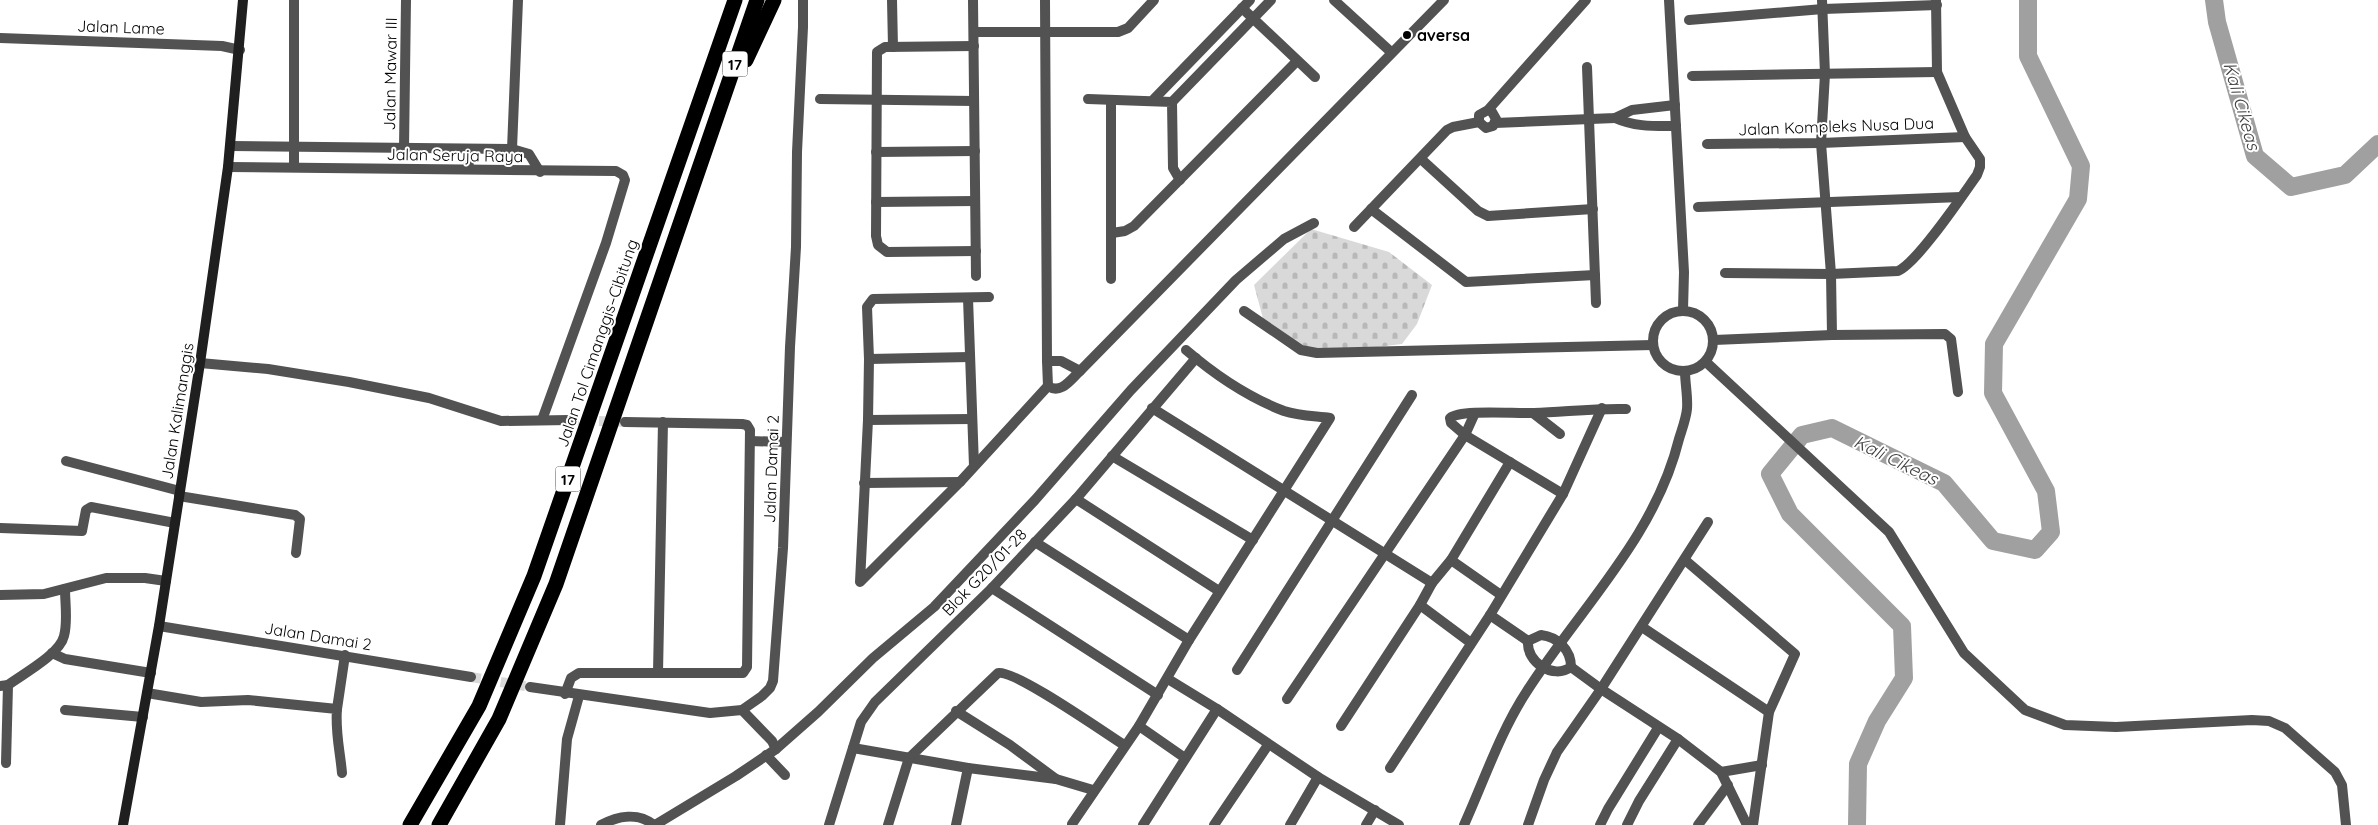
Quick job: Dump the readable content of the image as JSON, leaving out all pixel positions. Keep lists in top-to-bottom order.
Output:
{
  "streets": {
    "highway": ["17", "Jalan Tol Cimanggis–Cibitung"],
    "main road": ["Jalan Kalimanggis"],
    "street": [
      "Jalan Lame",
      "Jalan Mawar III",
      "Jalan Kompleks Nusa Dua",
      "Jalan Seruja Raya",
      "Jalan Damai 2",
      "Blok G20/01-28"
    ]
  },
  "crossings": [
    ["Jalan Lame", "Jalan Kalimanggis"],
    ["Jalan Mawar III", "Jalan Seruja Raya"],
    ["Jalan Seruja Raya", "Jalan Kalimanggis"],
    ["Jalan Kalimanggis", "Jalan Damai 2"]
  ],
  "water": ["Kali Cikeas"],
  "places": ["aversa"]
}
